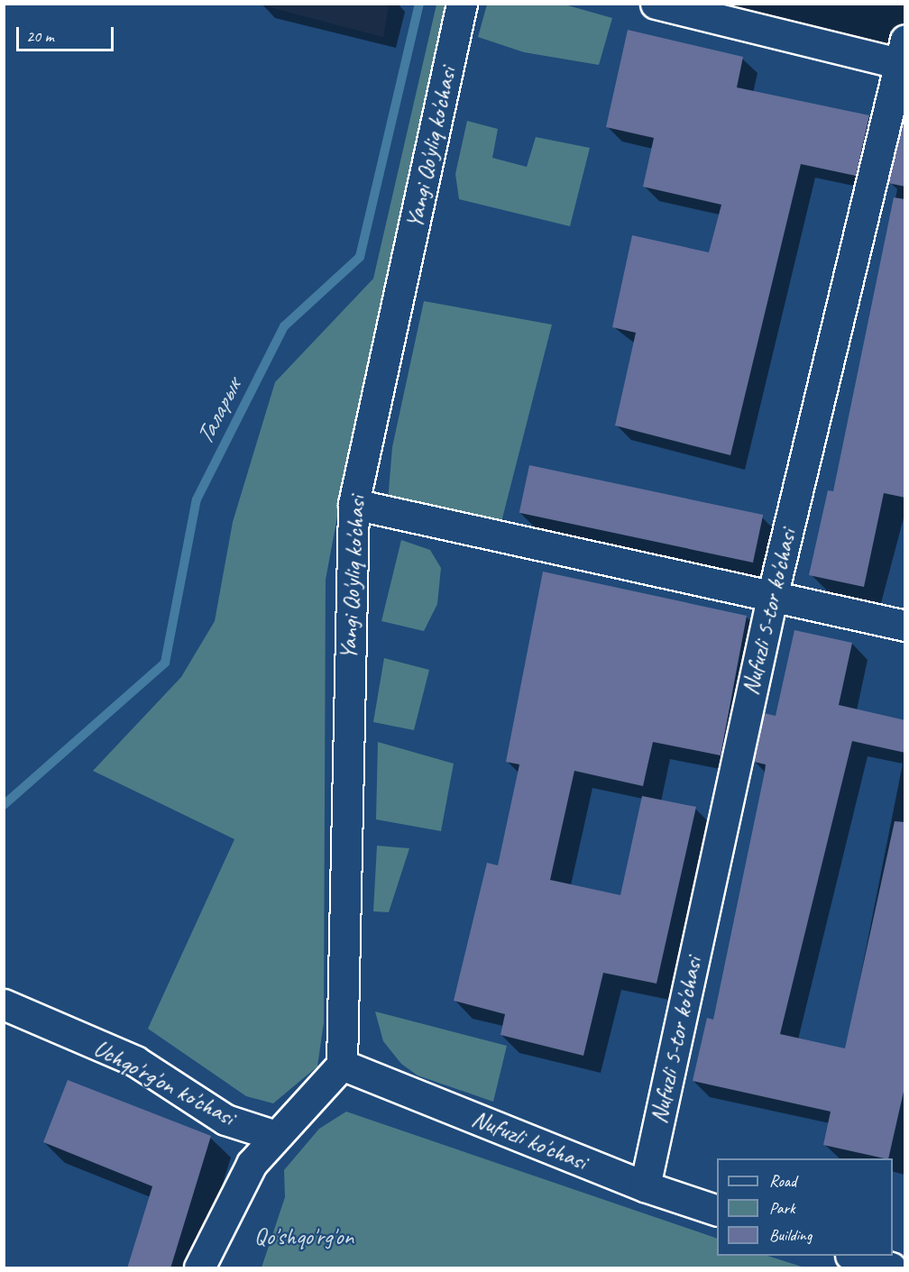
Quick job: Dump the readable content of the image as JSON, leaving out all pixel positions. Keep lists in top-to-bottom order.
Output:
{
  "streets": {
    "street": [
      "Yangi Qo'yliq ko'chasi",
      "Nufuzli 5-tor ko'chasi",
      "Uchqo'rg'on ko'chasi",
      "Nufuzli ko'chasi"
    ]
  },
  "crossings": [
    ["Yangi Qo'yliq ko'chasi", "Nufuzli ko'chasi"],
    ["Nufuzli 5-tor ko'chasi", "Nufuzli ko'chasi"]
  ],
  "water": ["Таларык"],
  "parks": ["Qo'shqo'rg'on"],
  "legend": ["Road", "Park", "Building"],
  "scale_bar": "20 m"
}
